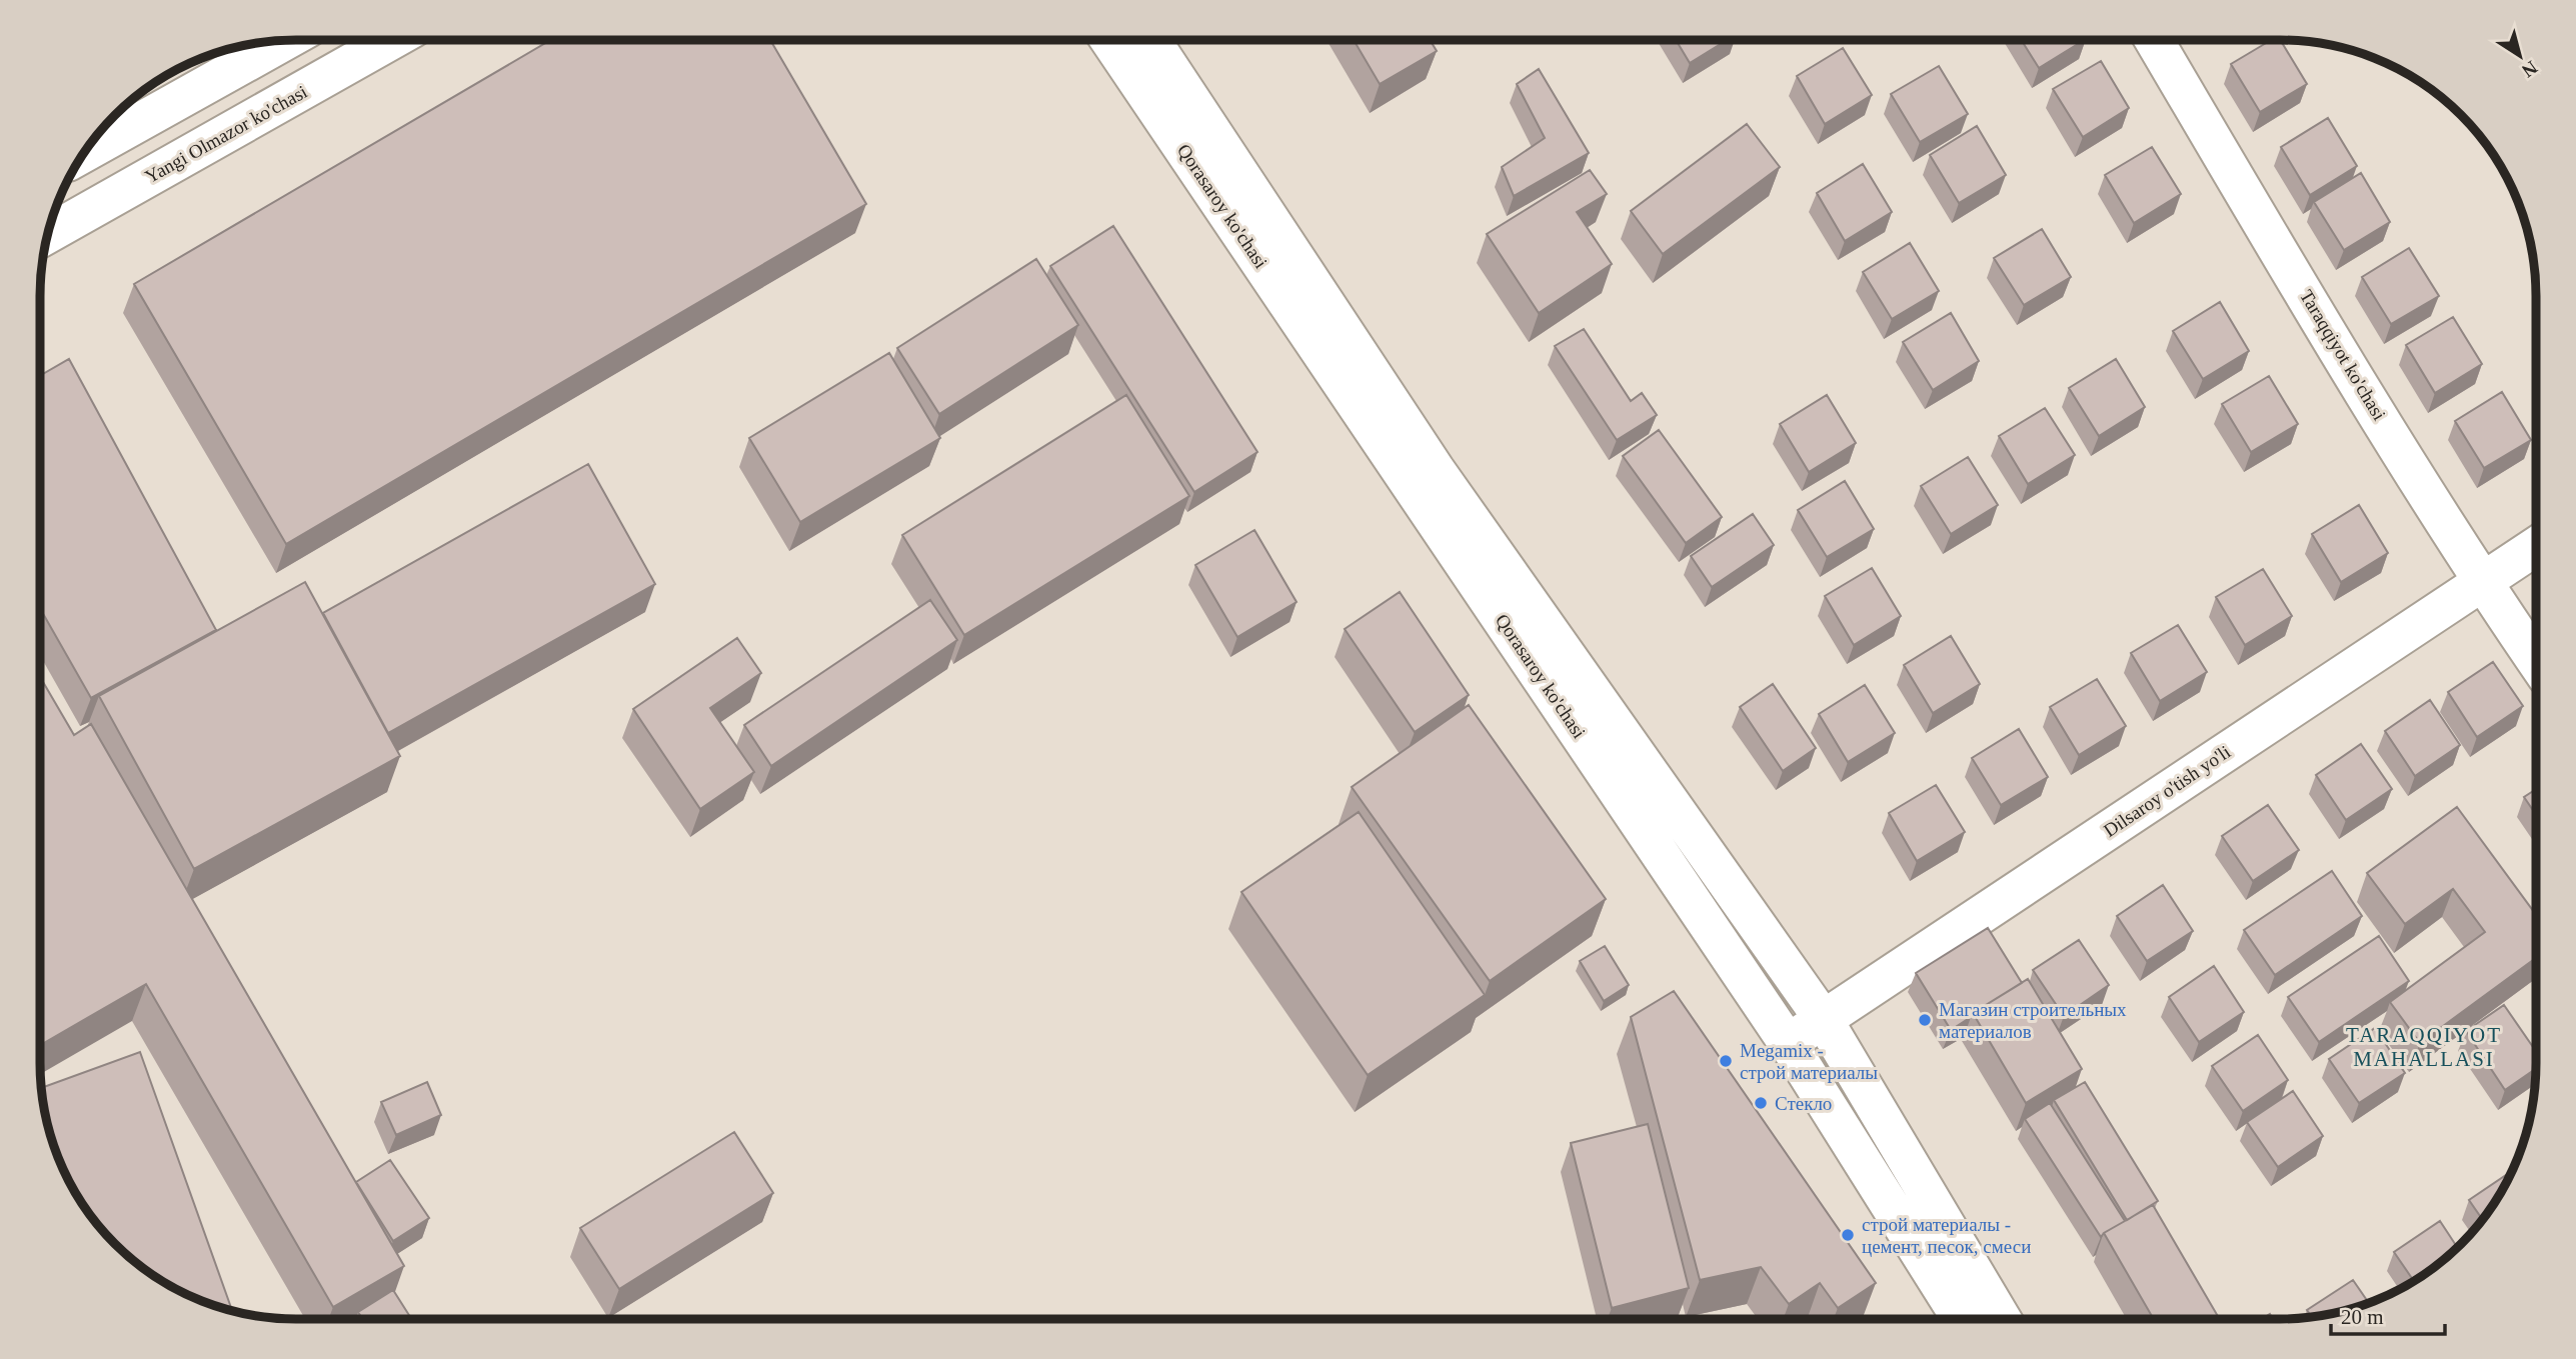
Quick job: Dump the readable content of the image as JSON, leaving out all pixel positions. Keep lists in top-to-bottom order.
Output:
{
  "streets": {
    "main road": [
      "Yangi Olmazor ko'chasi",
      "Qorasaroy ko'chasi",
      "Taraqqiyot ko'chasi",
      "Dilsaroy o'tish yo'li"
    ]
  },
  "crossings": [
    ["Qorasaroy ko'chasi", "Dilsaroy o'tish yo'li"],
    ["Taraqqiyot ko'chasi", "Dilsaroy o'tish yo'li"]
  ],
  "districts": ["TARAQQIYOT MAHALLASI"],
  "places": [
    "Магазин строительных материалов",
    "Megamix - строй материалы",
    "Стекло",
    "строй материалы - цемент, песок, смеси"
  ],
  "scale_bar": "20 m",
  "north": "bottom right"
}
